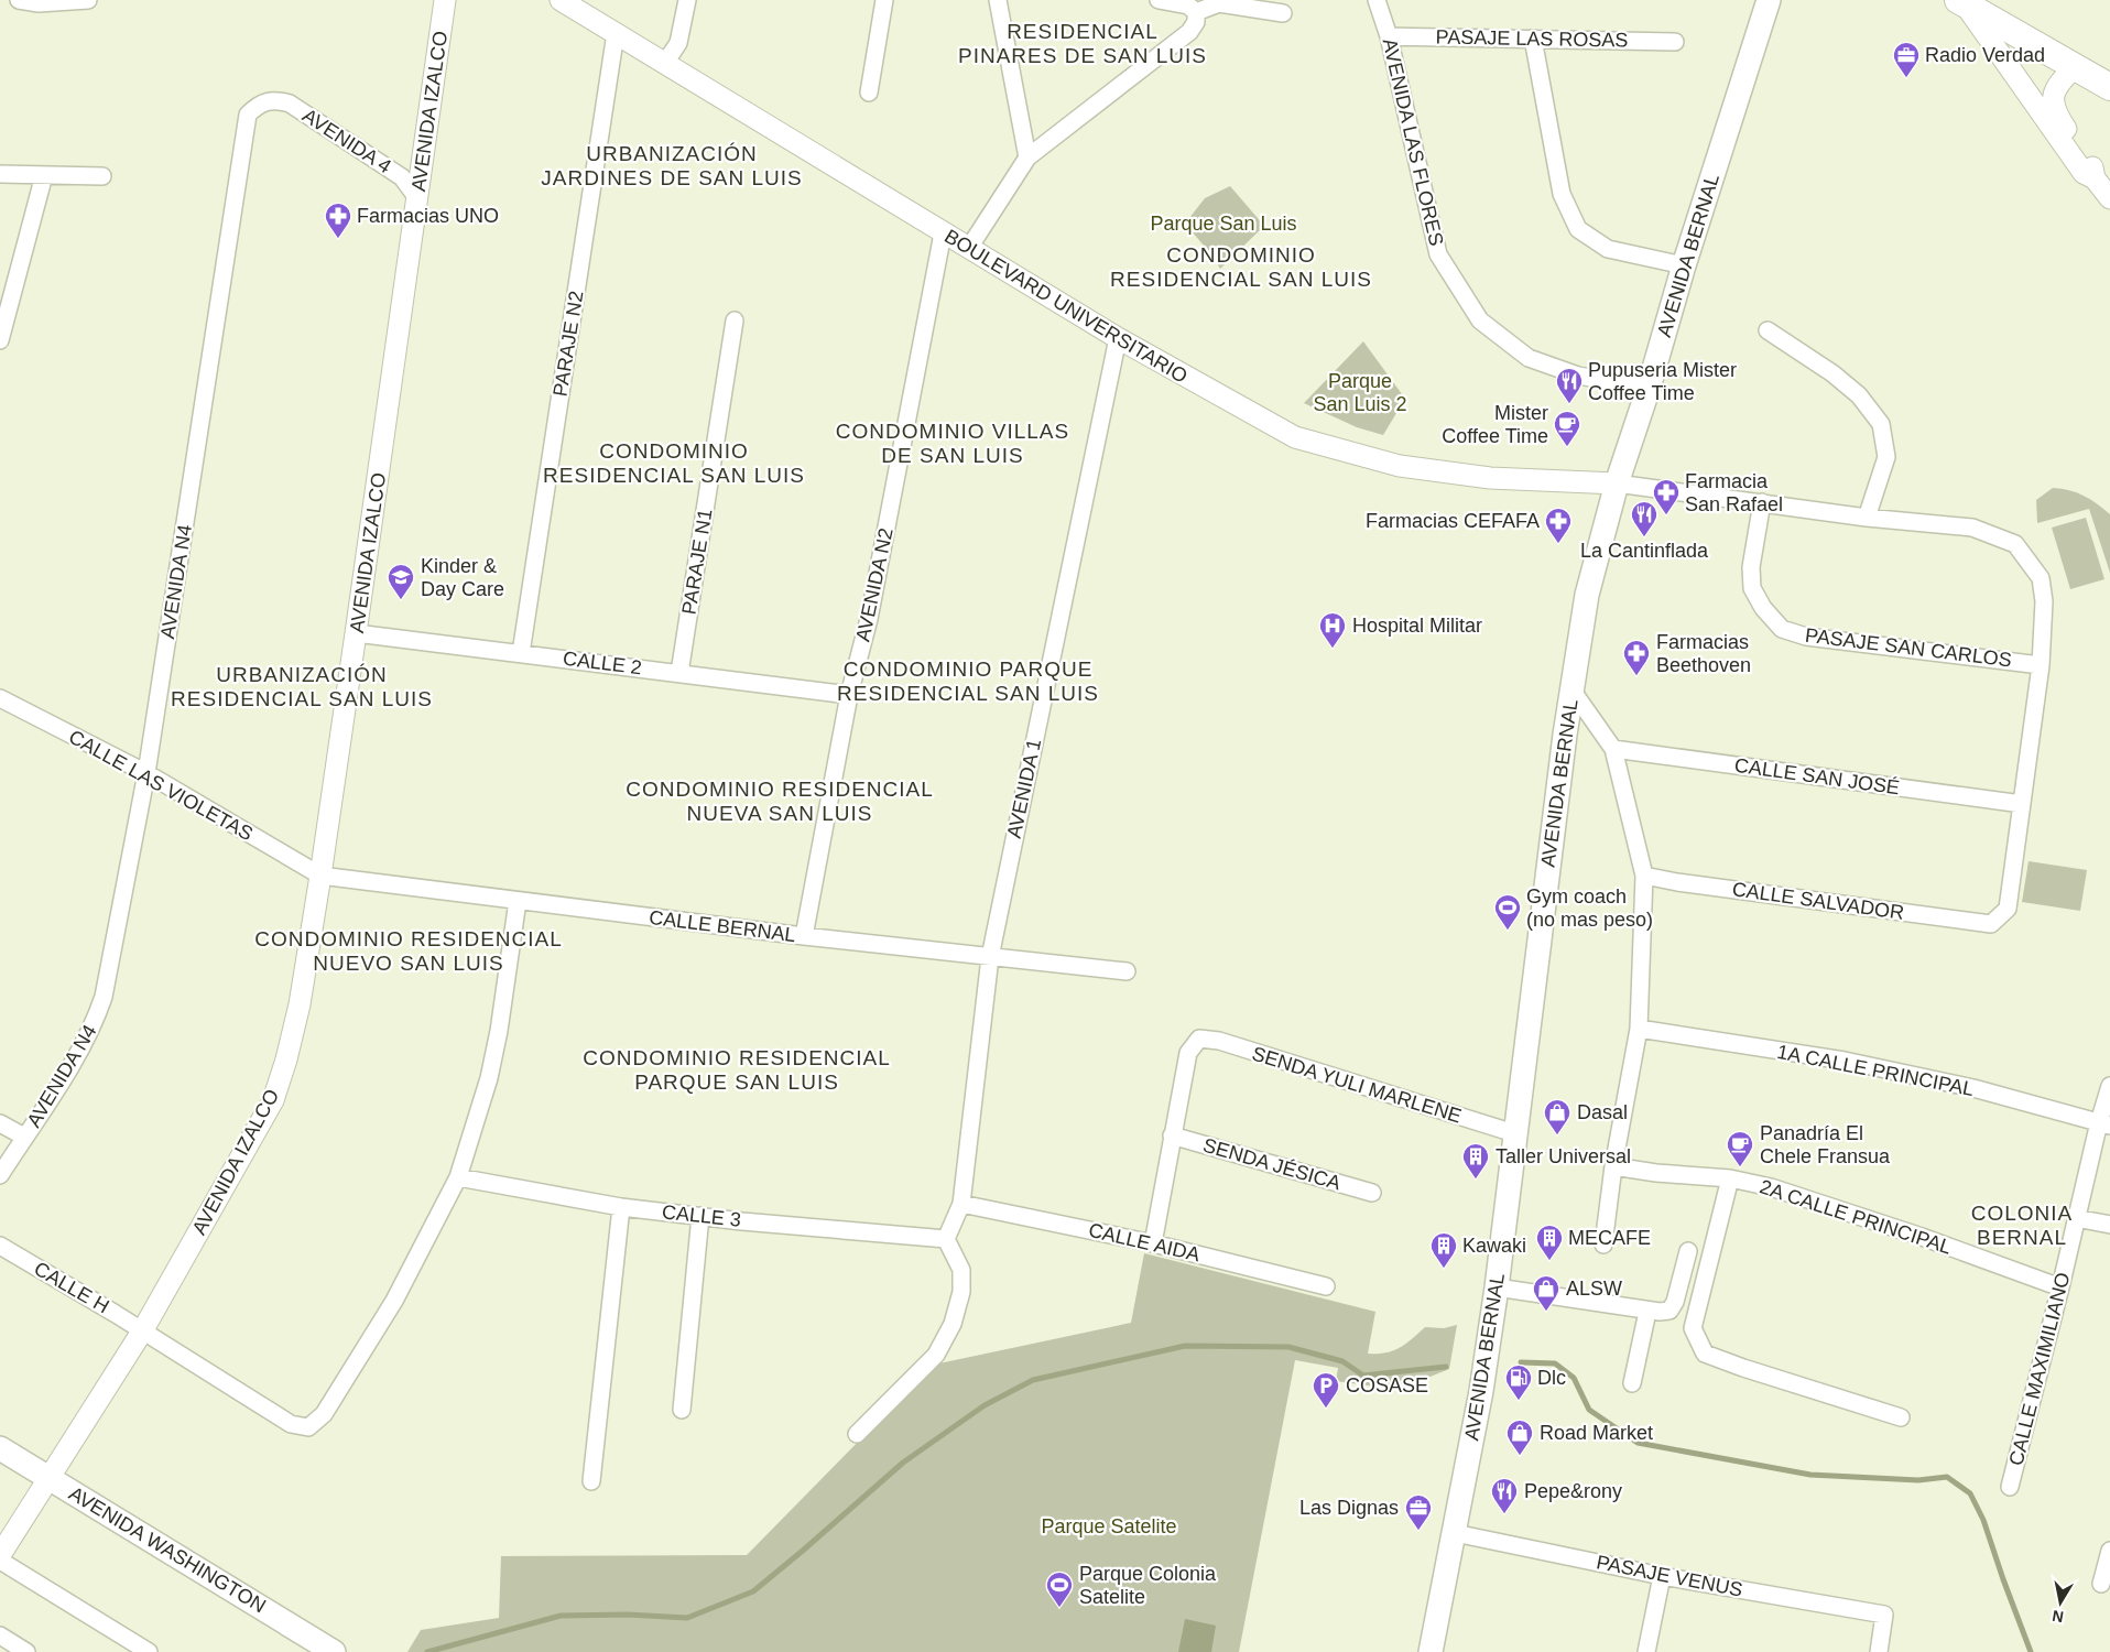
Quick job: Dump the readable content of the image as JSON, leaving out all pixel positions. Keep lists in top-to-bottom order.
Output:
{
  "streets": {
    "main road": ["AVENIDA BERNAL", "AVENIDA WASHINGTON"],
    "street": [
      "PASAJE LAS ROSAS",
      "AVENIDA IZALCO",
      "AVENIDA 4",
      "AVENIDA LAS FLORES",
      "BOULEVARD UNIVERSITARIO",
      "PARAJE N2",
      "PARAJE N1",
      "AVENIDA N4",
      "AVENIDA N2",
      "PASAJE SAN CARLOS",
      "CALLE 2",
      "CALLE SAN JOSÉ",
      "CALLE LAS VIOLETAS",
      "AVENIDA 1",
      "CALLE SALVADOR",
      "CALLE BERNAL",
      "1A CALLE PRINCIPAL",
      "SENDA YULI MARLENE",
      "SENDA JÉSICA",
      "CALLE 3",
      "2A CALLE PRINCIPAL",
      "CALLE AIDA",
      "CALLE H",
      "CALLE MAXIMILIANO",
      "PASAJE VENUS"
    ]
  },
  "crossings": [
    ["PASAJE LAS ROSAS", "AVENIDA LAS FLORES"],
    ["AVENIDA IZALCO", "AVENIDA 4"],
    ["AVENIDA IZALCO", "CALLE 2"],
    ["AVENIDA IZALCO", "CALLE LAS VIOLETAS"],
    ["AVENIDA IZALCO", "CALLE BERNAL"],
    ["AVENIDA IZALCO", "CALLE H"],
    ["AVENIDA IZALCO", "AVENIDA WASHINGTON"],
    ["AVENIDA 4", "AVENIDA N4"],
    ["AVENIDA LAS FLORES", "AVENIDA BERNAL"],
    ["AVENIDA BERNAL", "BOULEVARD UNIVERSITARIO"],
    ["AVENIDA BERNAL", "SENDA YULI MARLENE"],
    ["AVENIDA BERNAL", "PASAJE VENUS"],
    ["BOULEVARD UNIVERSITARIO", "PARAJE N2"],
    ["BOULEVARD UNIVERSITARIO", "AVENIDA N2"],
    ["BOULEVARD UNIVERSITARIO", "AVENIDA 1"],
    ["PARAJE N2", "CALLE 2"],
    ["PARAJE N1", "CALLE 2"],
    ["AVENIDA N4", "CALLE LAS VIOLETAS"],
    ["AVENIDA N2", "CALLE 2"],
    ["AVENIDA N2", "CALLE BERNAL"],
    ["CALLE SAN JOSÉ", "CALLE SALVADOR"],
    ["CALLE LAS VIOLETAS", "CALLE BERNAL"],
    ["AVENIDA 1", "CALLE BERNAL"],
    ["AVENIDA 1", "CALLE 3"],
    ["AVENIDA 1", "CALLE AIDA"],
    ["1A CALLE PRINCIPAL", "CALLE MAXIMILIANO"],
    ["SENDA YULI MARLENE", "SENDA JÉSICA"],
    ["CALLE 3", "CALLE H"],
    ["2A CALLE PRINCIPAL", "CALLE MAXIMILIANO"]
  ],
  "districts": [
    "RESIDENCIAL PINARES DE SAN LUIS",
    "URBANIZACIÓN JARDINES DE SAN LUIS",
    "CONDOMINIO RESIDENCIAL SAN LUIS",
    "CONDOMINIO VILLAS DE SAN LUIS",
    "CONDOMINIO RESIDENCIAL SAN LUIS",
    "CONDOMINIO PARQUE RESIDENCIAL SAN LUIS",
    "URBANIZACIÓN RESIDENCIAL SAN LUIS",
    "CONDOMINIO RESIDENCIAL NUEVA SAN LUIS",
    "CONDOMINIO RESIDENCIAL NUEVO SAN LUIS",
    "CONDOMINIO RESIDENCIAL PARQUE SAN LUIS",
    "COLONIA BERNAL"
  ],
  "parks": ["Parque San Luis", "Parque San Luis 2", "Parque Satelite"],
  "places": {
    "office": ["Radio Verdad", "Las Dignas"],
    "pharmacy": [
      "Farmacias UNO",
      "Farmacia San Rafael",
      "Farmacias CEFAFA",
      "Farmacias Beethoven"
    ],
    "restaurant": ["Pupuseria Mister Coffee Time", "La Cantinflada", "Pepe&rony"],
    "cafe": ["Mister Coffee Time", "Panadría El Chele Fransua"],
    "school or university": ["Kinder & Day Care"],
    "hospital": ["Hospital Militar"],
    "sports": ["Gym coach (no mas peso)", "Parque Colonia Satelite"],
    "shop": ["Dasal", "ALSW", "Road Market"],
    "building": ["Taller Universal", "MECAFE", "Kawaki"],
    "fuel station": ["Dlc"],
    "parking": ["COSASE"]
  },
  "north": "bottom"
}
